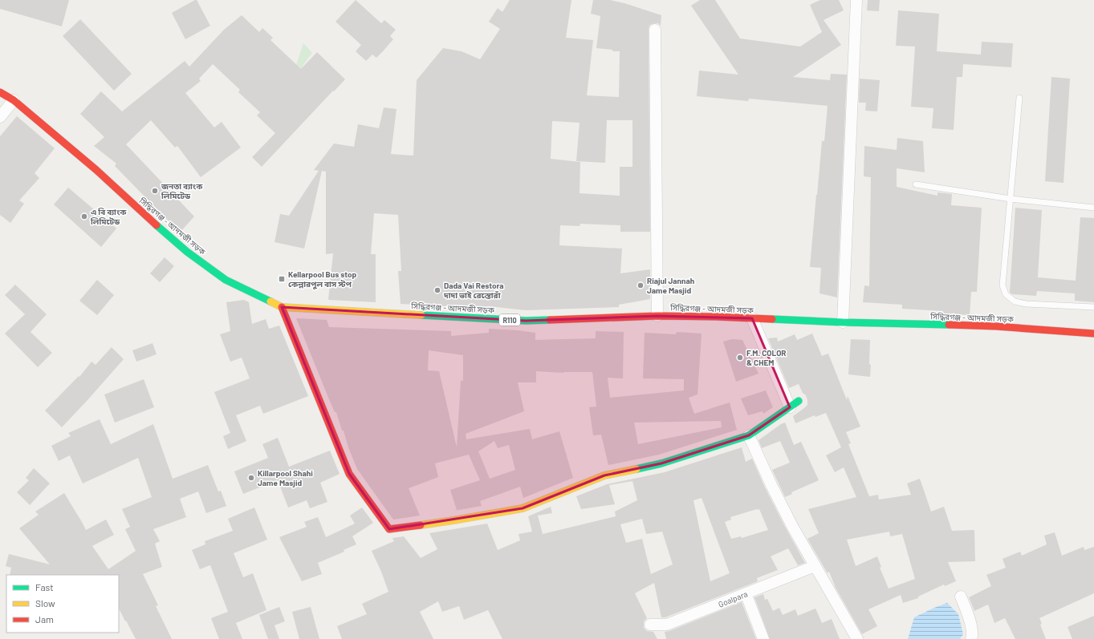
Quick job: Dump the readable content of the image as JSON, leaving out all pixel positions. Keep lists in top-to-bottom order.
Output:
{
  "streets": {
    "main road": ["সিদ্ধিরগঞ্জ - আদমজী সড়ক", "R110"],
    "street": ["Goalpara"]
  },
  "places": {
    "other": [
      "জনতা ব্যাংক লিমিটেড",
      "এ বি ব্যাংক লিমিটেড",
      "Riajul Jannah Jame Masjid",
      "Dada Vai Restora দাদা ভাই রেস্তোরাঁ",
      "F.M. COLOR & CHEM",
      "Killarpool Shahi Jame Masjid"
    ],
    "transit": ["Kellarpool Bus stop কেল্লারপুল বাস স্টপ"]
  },
  "legend": ["Fast", "Slow", "Jam"]
}
